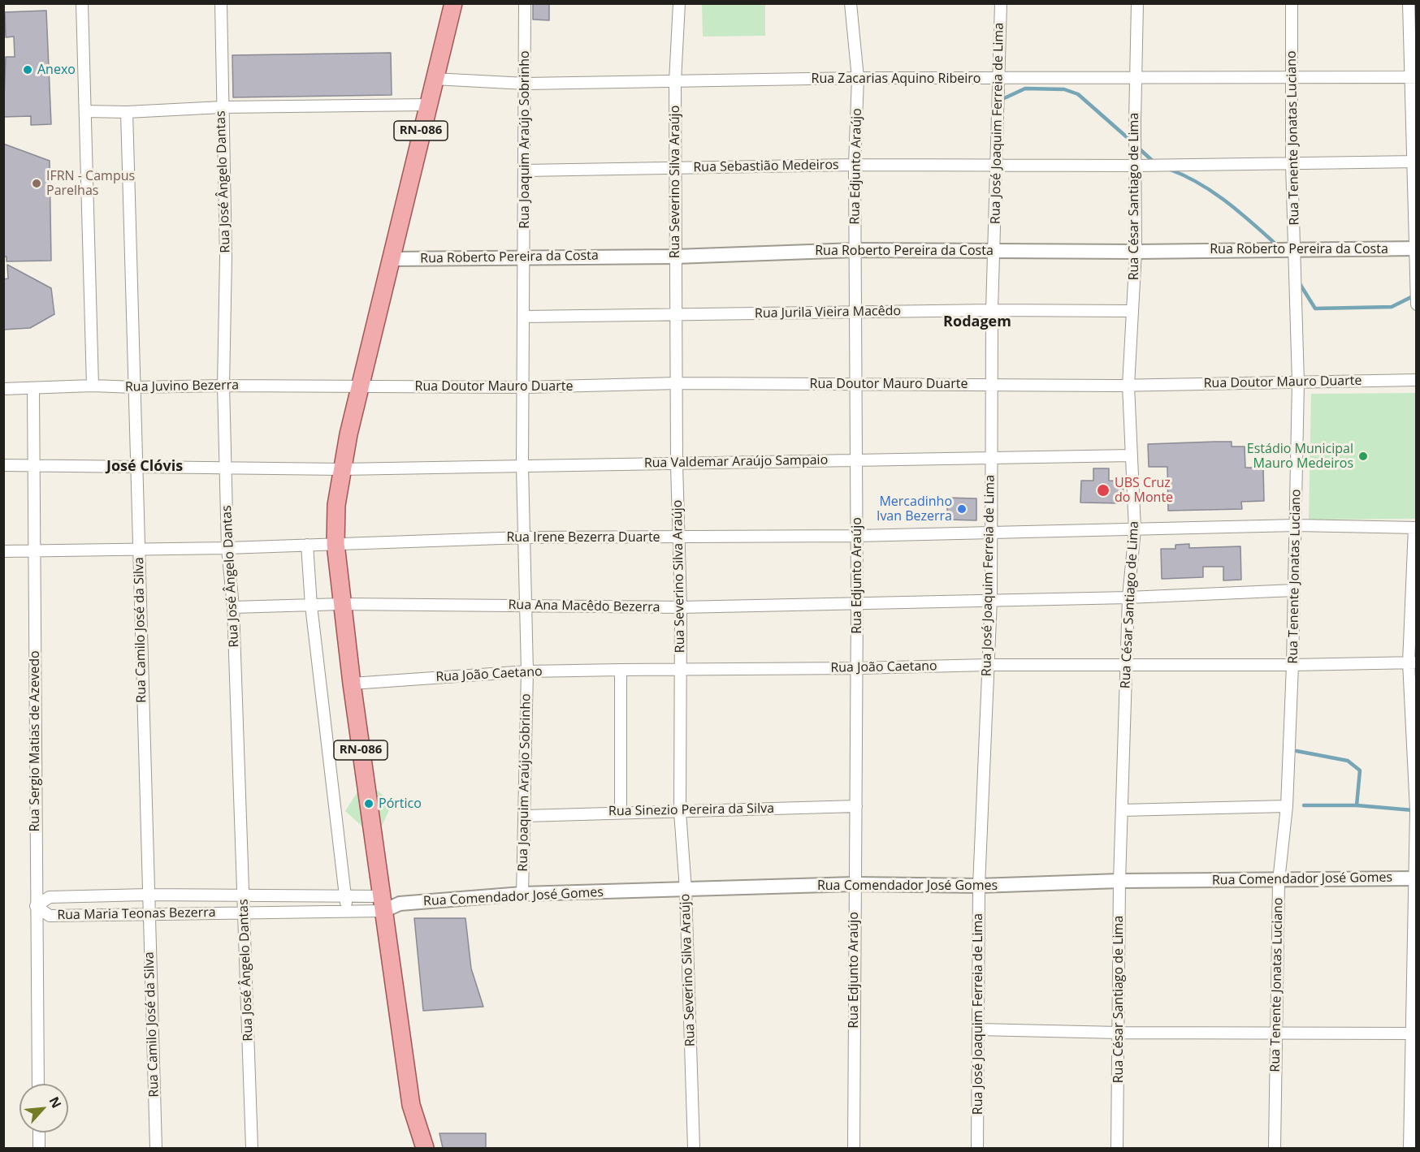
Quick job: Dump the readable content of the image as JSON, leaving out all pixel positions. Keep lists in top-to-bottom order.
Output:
{
  "streets": {
    "main road": ["RN-086"],
    "street": [
      "Rua Zacarias Aquino Ribeiro",
      "Rua José Joaquim Ferreia de Lima",
      "Rua Tenente Jonatas Luciano",
      "Rua Joaquim Araújo Sobrinho",
      "Rua Sebastião Medeiros",
      "Rua Edjunto Araújo",
      "Rua José Ângelo Dantas",
      "Rua Severino Silva Araújo",
      "Rua César Santiago de Lima",
      "Rua Roberto Pereira da Costa",
      "Rua Jurila Vieira Macêdo",
      "Rua Doutor Mauro Duarte",
      "Rua Juvino Bezerra",
      "Rua Valdemar Araújo Sampaio",
      "Rua Irene Bezerra Duarte",
      "Rua Ana Macêdo Bezerra",
      "Rua Camilo José da Silva",
      "Rua João Caetano",
      "Rua Sergio Matias de Azevedo",
      "Rua Sinezio Pereira da Silva",
      "Rua Comendador José Gomes",
      "Rua Maria Teonas Bezerra"
    ]
  },
  "crossings": [
    ["Rua Zacarias Aquino Ribeiro", "Rua José Joaquim Ferreia de Lima"],
    ["Rua Zacarias Aquino Ribeiro", "RN-086"],
    ["Rua Zacarias Aquino Ribeiro", "Rua Tenente Jonatas Luciano"],
    ["Rua Zacarias Aquino Ribeiro", "Rua Joaquim Araújo Sobrinho"],
    ["Rua Zacarias Aquino Ribeiro", "Rua Edjunto Araújo"],
    ["Rua Zacarias Aquino Ribeiro", "Rua Severino Silva Araújo"],
    ["Rua Zacarias Aquino Ribeiro", "Rua César Santiago de Lima"],
    ["Rua José Joaquim Ferreia de Lima", "Rua Sebastião Medeiros"],
    ["Rua José Joaquim Ferreia de Lima", "Rua Roberto Pereira da Costa"],
    ["Rua José Joaquim Ferreia de Lima", "Rua Jurila Vieira Macêdo"],
    ["Rua José Joaquim Ferreia de Lima", "Rua Doutor Mauro Duarte"],
    ["Rua José Joaquim Ferreia de Lima", "Rua Valdemar Araújo Sampaio"],
    ["Rua José Joaquim Ferreia de Lima", "Rua Irene Bezerra Duarte"],
    ["Rua José Joaquim Ferreia de Lima", "Rua Ana Macêdo Bezerra"],
    ["Rua José Joaquim Ferreia de Lima", "Rua João Caetano"],
    ["Rua José Joaquim Ferreia de Lima", "Rua Comendador José Gomes"],
    ["RN-086", "Rua Roberto Pereira da Costa"],
    ["RN-086", "Rua Doutor Mauro Duarte"],
    ["RN-086", "Rua Juvino Bezerra"],
    ["RN-086", "Rua Valdemar Araújo Sampaio"],
    ["RN-086", "Rua Irene Bezerra Duarte"],
    ["RN-086", "Rua Ana Macêdo Bezerra"],
    ["RN-086", "Rua João Caetano"],
    ["RN-086", "Rua Comendador José Gomes"],
    ["RN-086", "Rua Maria Teonas Bezerra"],
    ["Rua Tenente Jonatas Luciano", "Rua Sebastião Medeiros"],
    ["Rua Tenente Jonatas Luciano", "Rua Roberto Pereira da Costa"],
    ["Rua Tenente Jonatas Luciano", "Rua Doutor Mauro Duarte"],
    ["Rua Tenente Jonatas Luciano", "Rua Irene Bezerra Duarte"],
    ["Rua Tenente Jonatas Luciano", "Rua Ana Macêdo Bezerra"],
    ["Rua Tenente Jonatas Luciano", "Rua João Caetano"],
    ["Rua Tenente Jonatas Luciano", "Rua Comendador José Gomes"],
    ["Rua Joaquim Araújo Sobrinho", "Rua Sebastião Medeiros"],
    ["Rua Joaquim Araújo Sobrinho", "Rua Roberto Pereira da Costa"],
    ["Rua Joaquim Araújo Sobrinho", "Rua Jurila Vieira Macêdo"],
    ["Rua Joaquim Araújo Sobrinho", "Rua Doutor Mauro Duarte"],
    ["Rua Joaquim Araújo Sobrinho", "Rua Valdemar Araújo Sampaio"],
    ["Rua Joaquim Araújo Sobrinho", "Rua Irene Bezerra Duarte"],
    ["Rua Joaquim Araújo Sobrinho", "Rua Ana Macêdo Bezerra"],
    ["Rua Joaquim Araújo Sobrinho", "Rua João Caetano"],
    ["Rua Joaquim Araújo Sobrinho", "Rua Sinezio Pereira da Silva"],
    ["Rua Joaquim Araújo Sobrinho", "Rua Comendador José Gomes"],
    ["Rua Sebastião Medeiros", "Rua Edjunto Araújo"],
    ["Rua Sebastião Medeiros", "Rua Severino Silva Araújo"],
    ["Rua Sebastião Medeiros", "Rua César Santiago de Lima"],
    ["Rua Edjunto Araújo", "Rua Roberto Pereira da Costa"],
    ["Rua Edjunto Araújo", "Rua Jurila Vieira Macêdo"],
    ["Rua Edjunto Araújo", "Rua Doutor Mauro Duarte"],
    ["Rua Edjunto Araújo", "Rua Valdemar Araújo Sampaio"],
    ["Rua Edjunto Araújo", "Rua Irene Bezerra Duarte"],
    ["Rua Edjunto Araújo", "Rua Ana Macêdo Bezerra"],
    ["Rua Edjunto Araújo", "Rua João Caetano"],
    ["Rua Edjunto Araújo", "Rua Sinezio Pereira da Silva"],
    ["Rua Edjunto Araújo", "Rua Comendador José Gomes"],
    ["Rua José Ângelo Dantas", "Rua Juvino Bezerra"],
    ["Rua José Ângelo Dantas", "Rua Valdemar Araújo Sampaio"],
    ["Rua José Ângelo Dantas", "Rua Irene Bezerra Duarte"],
    ["Rua José Ângelo Dantas", "Rua Ana Macêdo Bezerra"],
    ["Rua José Ângelo Dantas", "Rua Maria Teonas Bezerra"],
    ["Rua Severino Silva Araújo", "Rua Roberto Pereira da Costa"],
    ["Rua Severino Silva Araújo", "Rua Jurila Vieira Macêdo"],
    ["Rua Severino Silva Araújo", "Rua Doutor Mauro Duarte"],
    ["Rua Severino Silva Araújo", "Rua Valdemar Araújo Sampaio"],
    ["Rua Severino Silva Araújo", "Rua Irene Bezerra Duarte"],
    ["Rua Severino Silva Araújo", "Rua Ana Macêdo Bezerra"],
    ["Rua Severino Silva Araújo", "Rua João Caetano"],
    ["Rua Severino Silva Araújo", "Rua Sinezio Pereira da Silva"],
    ["Rua Severino Silva Araújo", "Rua Comendador José Gomes"],
    ["Rua César Santiago de Lima", "Rua Roberto Pereira da Costa"],
    ["Rua César Santiago de Lima", "Rua Jurila Vieira Macêdo"],
    ["Rua César Santiago de Lima", "Rua Doutor Mauro Duarte"],
    ["Rua César Santiago de Lima", "Rua Valdemar Araújo Sampaio"],
    ["Rua César Santiago de Lima", "Rua Irene Bezerra Duarte"],
    ["Rua César Santiago de Lima", "Rua Ana Macêdo Bezerra"],
    ["Rua César Santiago de Lima", "Rua João Caetano"],
    ["Rua César Santiago de Lima", "Rua Comendador José Gomes"],
    ["Rua Doutor Mauro Duarte", "Rua Juvino Bezerra"],
    ["Rua Juvino Bezerra", "Rua Camilo José da Silva"],
    ["Rua Juvino Bezerra", "Rua Sergio Matias de Azevedo"],
    ["Rua Valdemar Araújo Sampaio", "Rua Camilo José da Silva"],
    ["Rua Valdemar Araújo Sampaio", "Rua Sergio Matias de Azevedo"],
    ["Rua Irene Bezerra Duarte", "Rua Camilo José da Silva"],
    ["Rua Irene Bezerra Duarte", "Rua Sergio Matias de Azevedo"],
    ["Rua Camilo José da Silva", "Rua Maria Teonas Bezerra"],
    ["Rua Sergio Matias de Azevedo", "Rua Maria Teonas Bezerra"],
    ["Rua Comendador José Gomes", "Rua Maria Teonas Bezerra"]
  ],
  "districts": ["Rodagem", "José Clóvis"],
  "places": [
    "Anexo",
    "IFRN - Campus Parelhas",
    "Estádio Municipal Mauro Medeiros",
    "UBS Cruz do Monte",
    "Mercadinho Ivan Bezerra",
    "Pórtico"
  ],
  "north": "top right"
}
